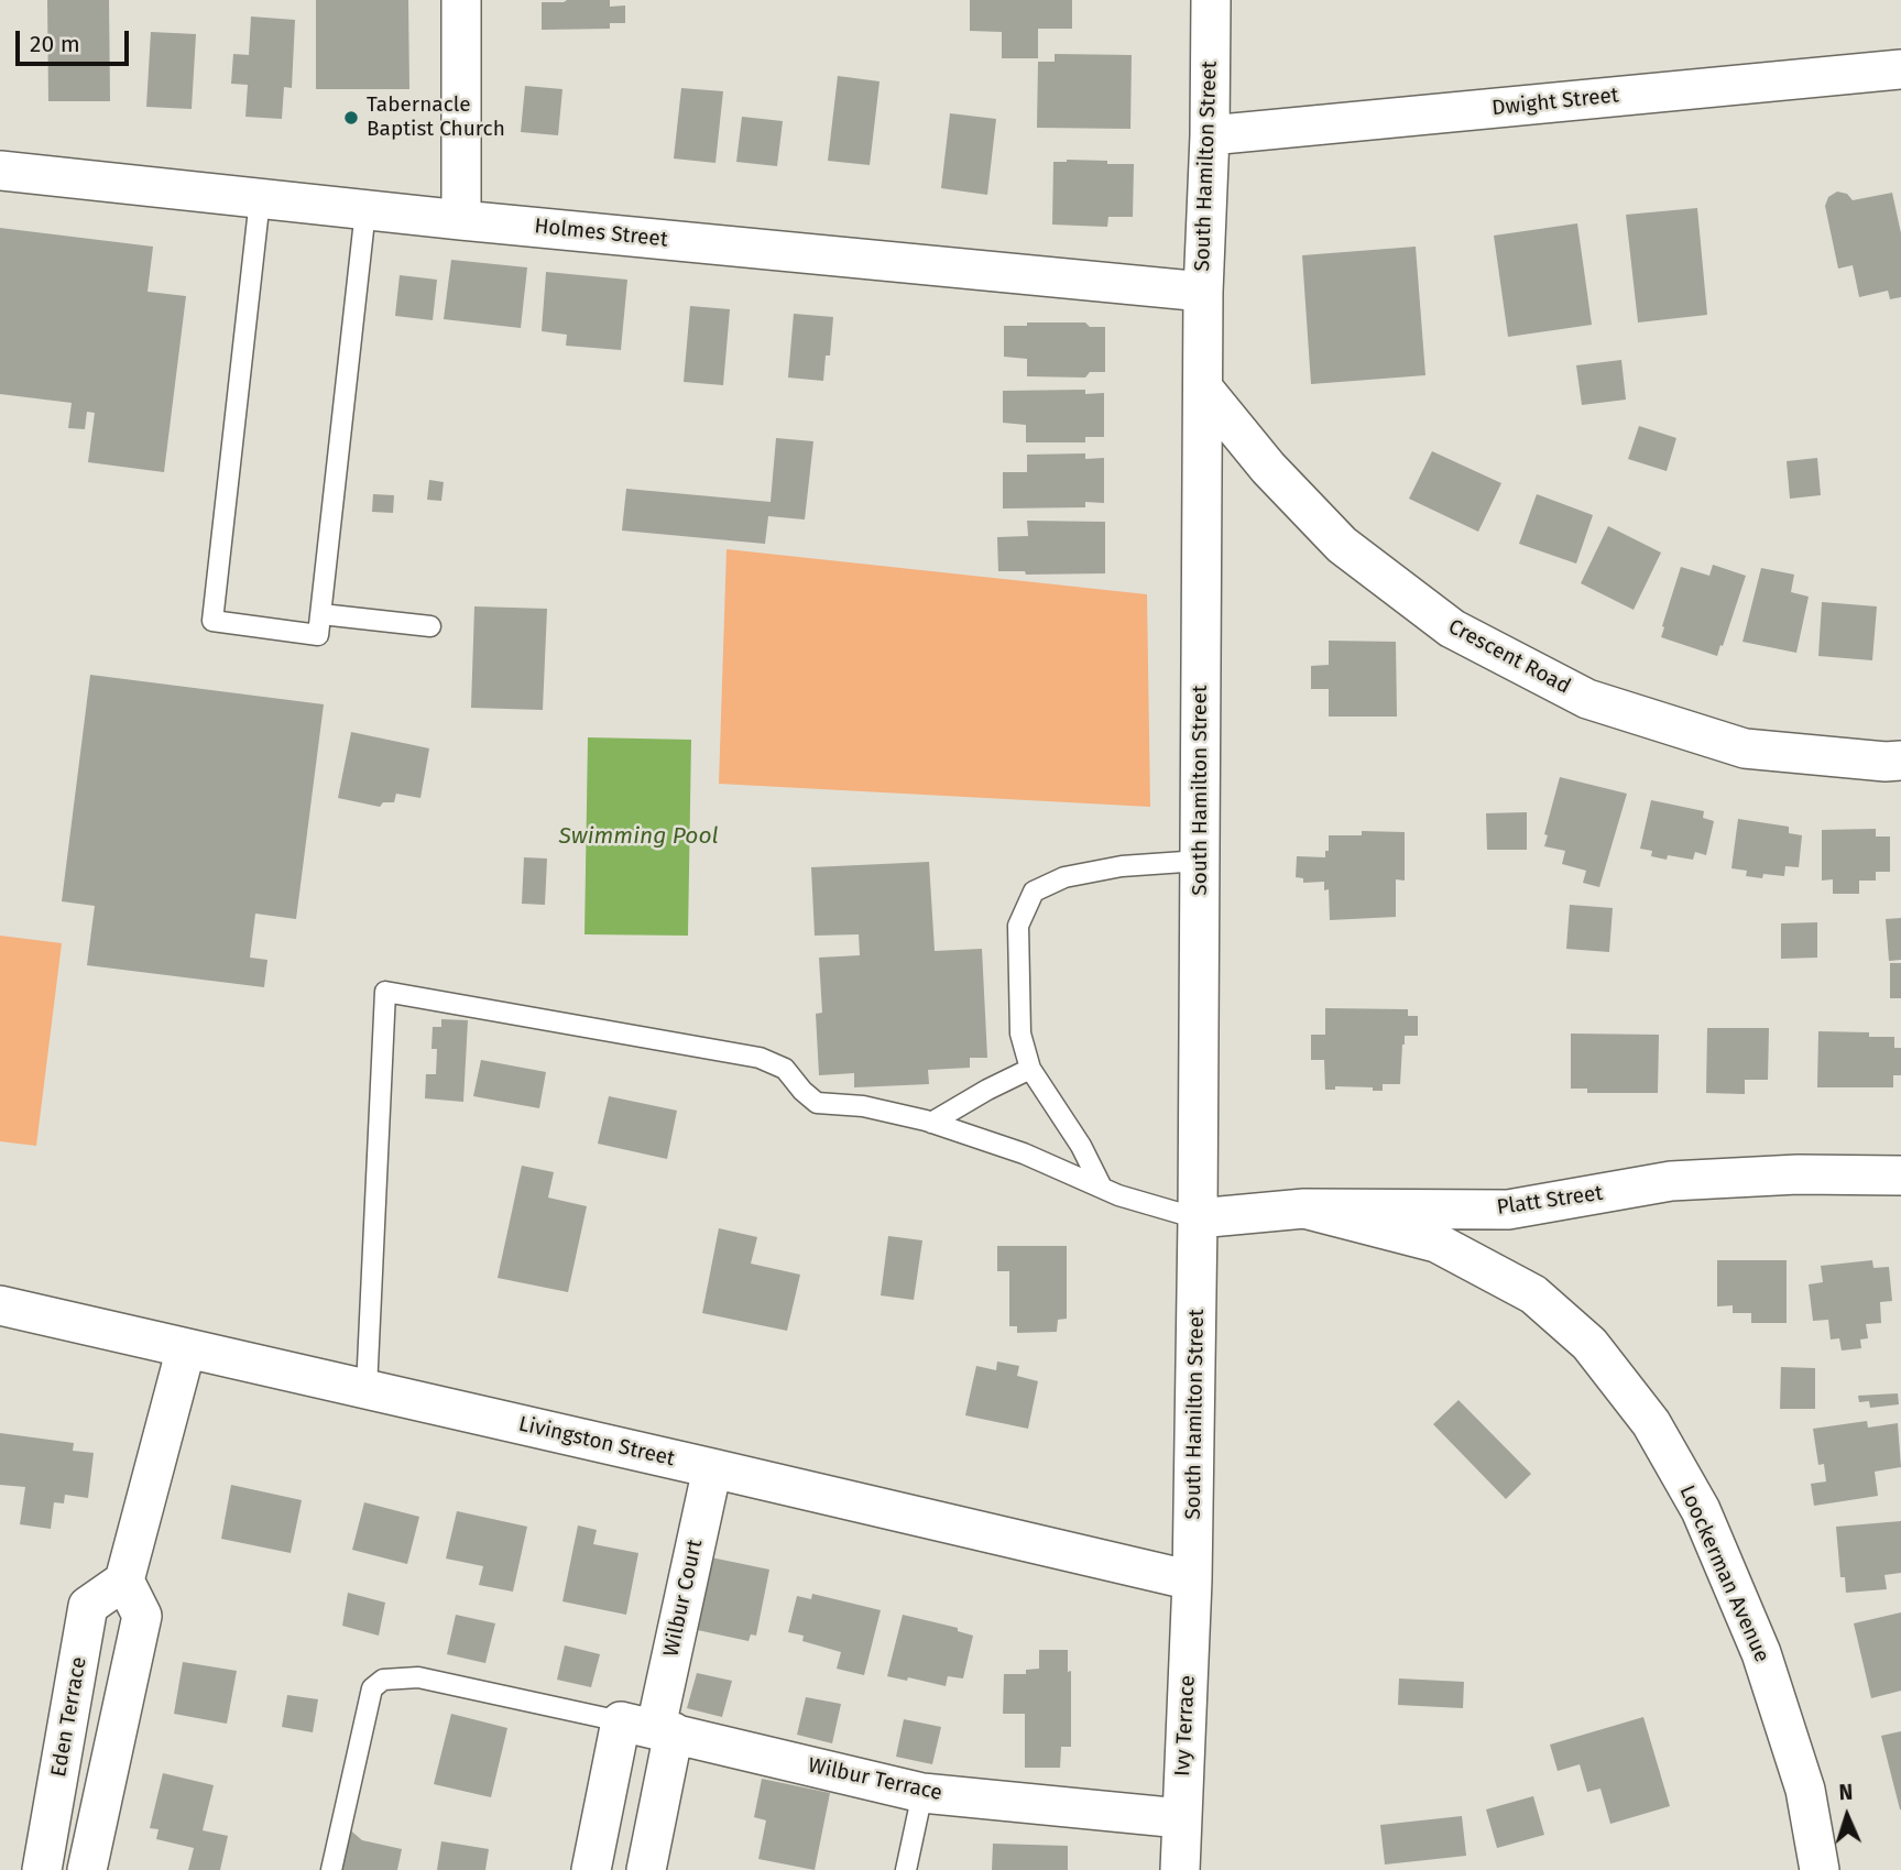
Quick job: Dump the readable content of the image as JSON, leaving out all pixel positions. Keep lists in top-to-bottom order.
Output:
{
  "streets": {
    "street": [
      "Dwight Street",
      "South Hamilton Street",
      "Holmes Street",
      "Crescent Road",
      "Platt Street",
      "Livingston Street",
      "Loockerman Avenue",
      "Wilbur Court",
      "Eden Terrace",
      "Ivy Terrace",
      "Wilbur Terrace"
    ]
  },
  "crossings": [
    ["Dwight Street", "South Hamilton Street"],
    ["South Hamilton Street", "Holmes Street"],
    ["South Hamilton Street", "Crescent Road"],
    ["South Hamilton Street", "Platt Street"],
    ["South Hamilton Street", "Livingston Street"],
    ["South Hamilton Street", "Ivy Terrace"],
    ["Platt Street", "Loockerman Avenue"],
    ["Livingston Street", "Wilbur Court"],
    ["Livingston Street", "Ivy Terrace"],
    ["Wilbur Court", "Wilbur Terrace"],
    ["Ivy Terrace", "Wilbur Terrace"]
  ],
  "water": ["Swimming Pool"],
  "places": ["Tabernacle Baptist Church"],
  "scale_bar": "20 m",
  "north": "top"
}
